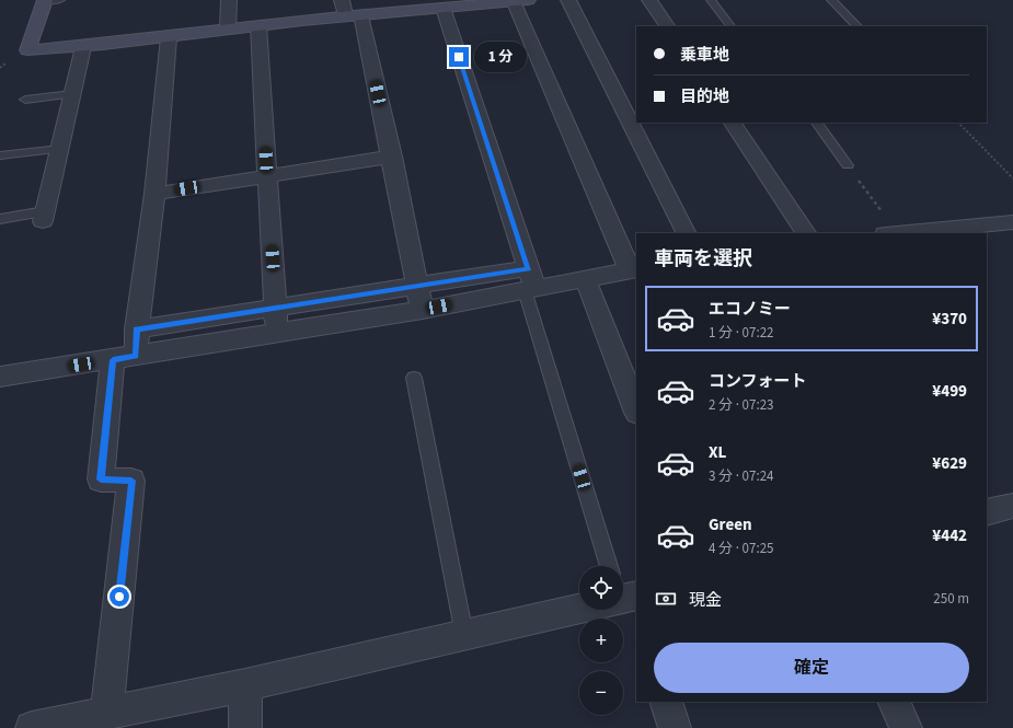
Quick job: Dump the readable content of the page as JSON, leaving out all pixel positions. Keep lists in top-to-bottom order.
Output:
{
  "page": {
    "banner": ["乗車地", "目的地"],
    "bubble": "1 分",
    "heading": "車両を選択",
    "list": [
      {
        "name": "エコノミー",
        "note": "1 分 · 07:22",
        "value": "¥370"
      },
      {
        "name": "コンフォート",
        "note": "2 分 · 07:23",
        "value": "¥499"
      },
      {
        "name": "XL",
        "note": "3 分 · 07:24",
        "value": "¥629"
      },
      {
        "name": "Green",
        "note": "4 分 · 07:25",
        "value": "¥442"
      }
    ],
    "map_buttons": ["+", "−"],
    "pay": ["現金", "250 m"],
    "buttons": "確定"
  }
}
